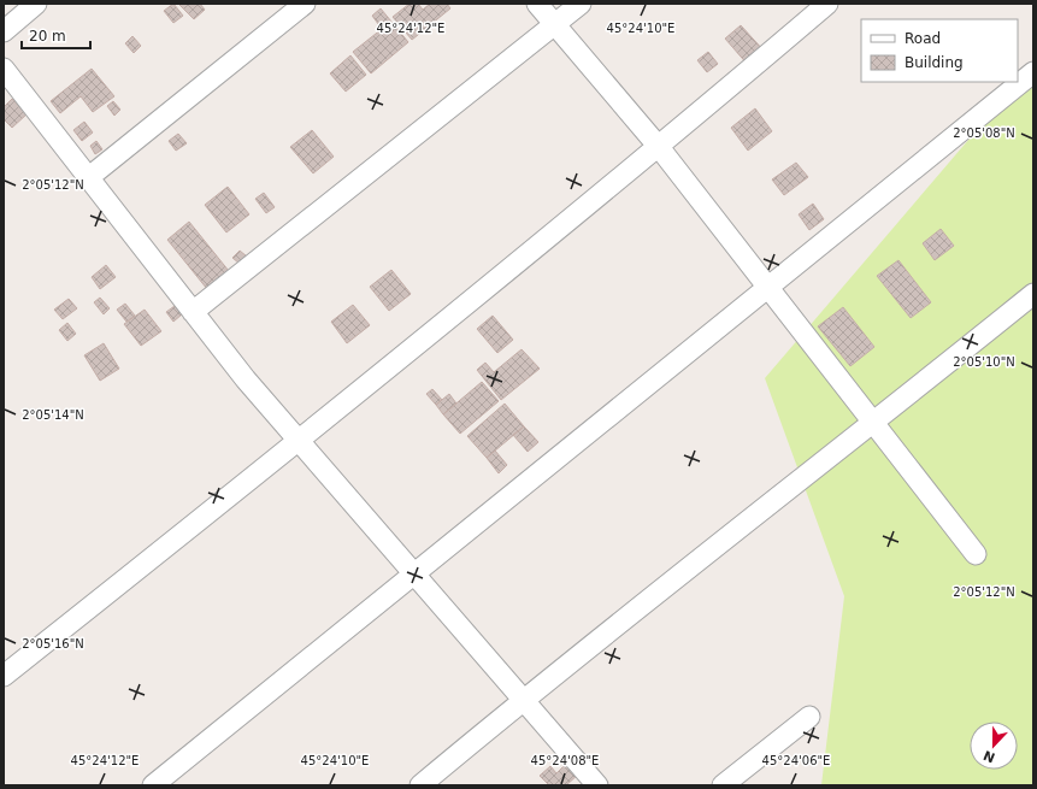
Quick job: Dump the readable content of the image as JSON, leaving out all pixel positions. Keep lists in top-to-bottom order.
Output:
{
  "legend": ["Road", "Building"],
  "scale_bar": "20 m",
  "north": "bottom",
  "coordinates": [
    "45°24'12\"E",
    "45°24'10\"E",
    "2°05'08\"N",
    "2°05'12\"N",
    "2°05'10\"N",
    "2°05'14\"N",
    "2°05'16\"N",
    "45°24'08\"E",
    "45°24'06\"E"
  ]
}
